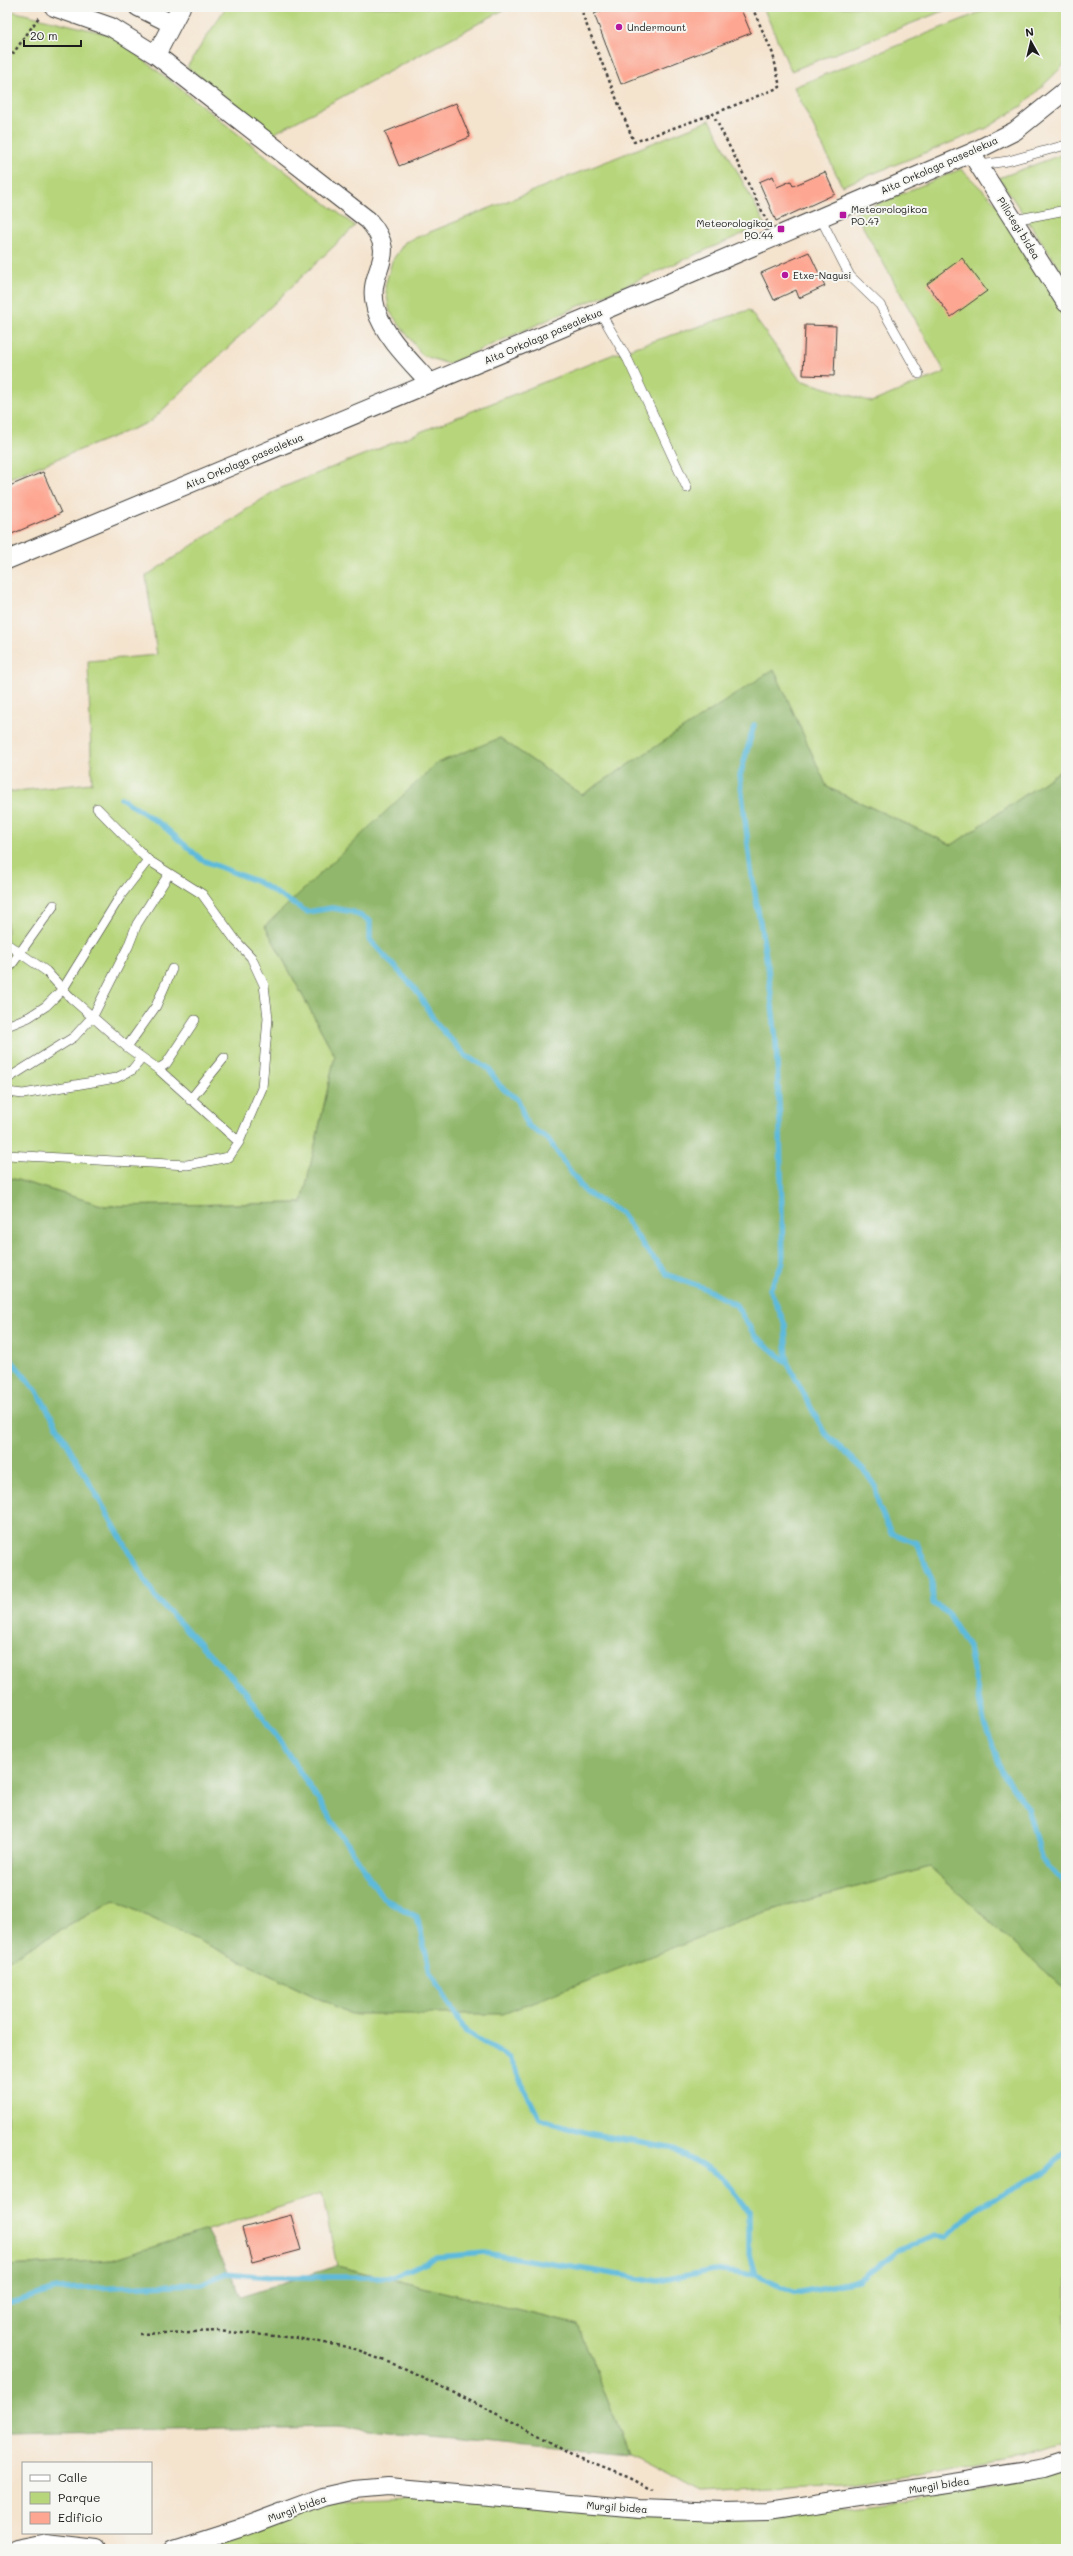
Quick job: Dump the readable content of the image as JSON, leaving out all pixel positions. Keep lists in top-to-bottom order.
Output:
{
  "streets": {
    "street": ["Aita Orkolaga pasealekua", "Pillotegi bidea", "Murgil bidea"]
  },
  "crossings": [
    ["Aita Orkolaga pasealekua", "Pillotegi bidea"]
  ],
  "places": {
    "other": ["Undermount", "Etxe-Nagusi"],
    "transit": ["Meteorologikoa PO.47", "Meteorologikoa PO.44"]
  },
  "legend": ["Calle", "Parque", "Edificio"],
  "scale_bar": "20 m",
  "north": "top"
}
